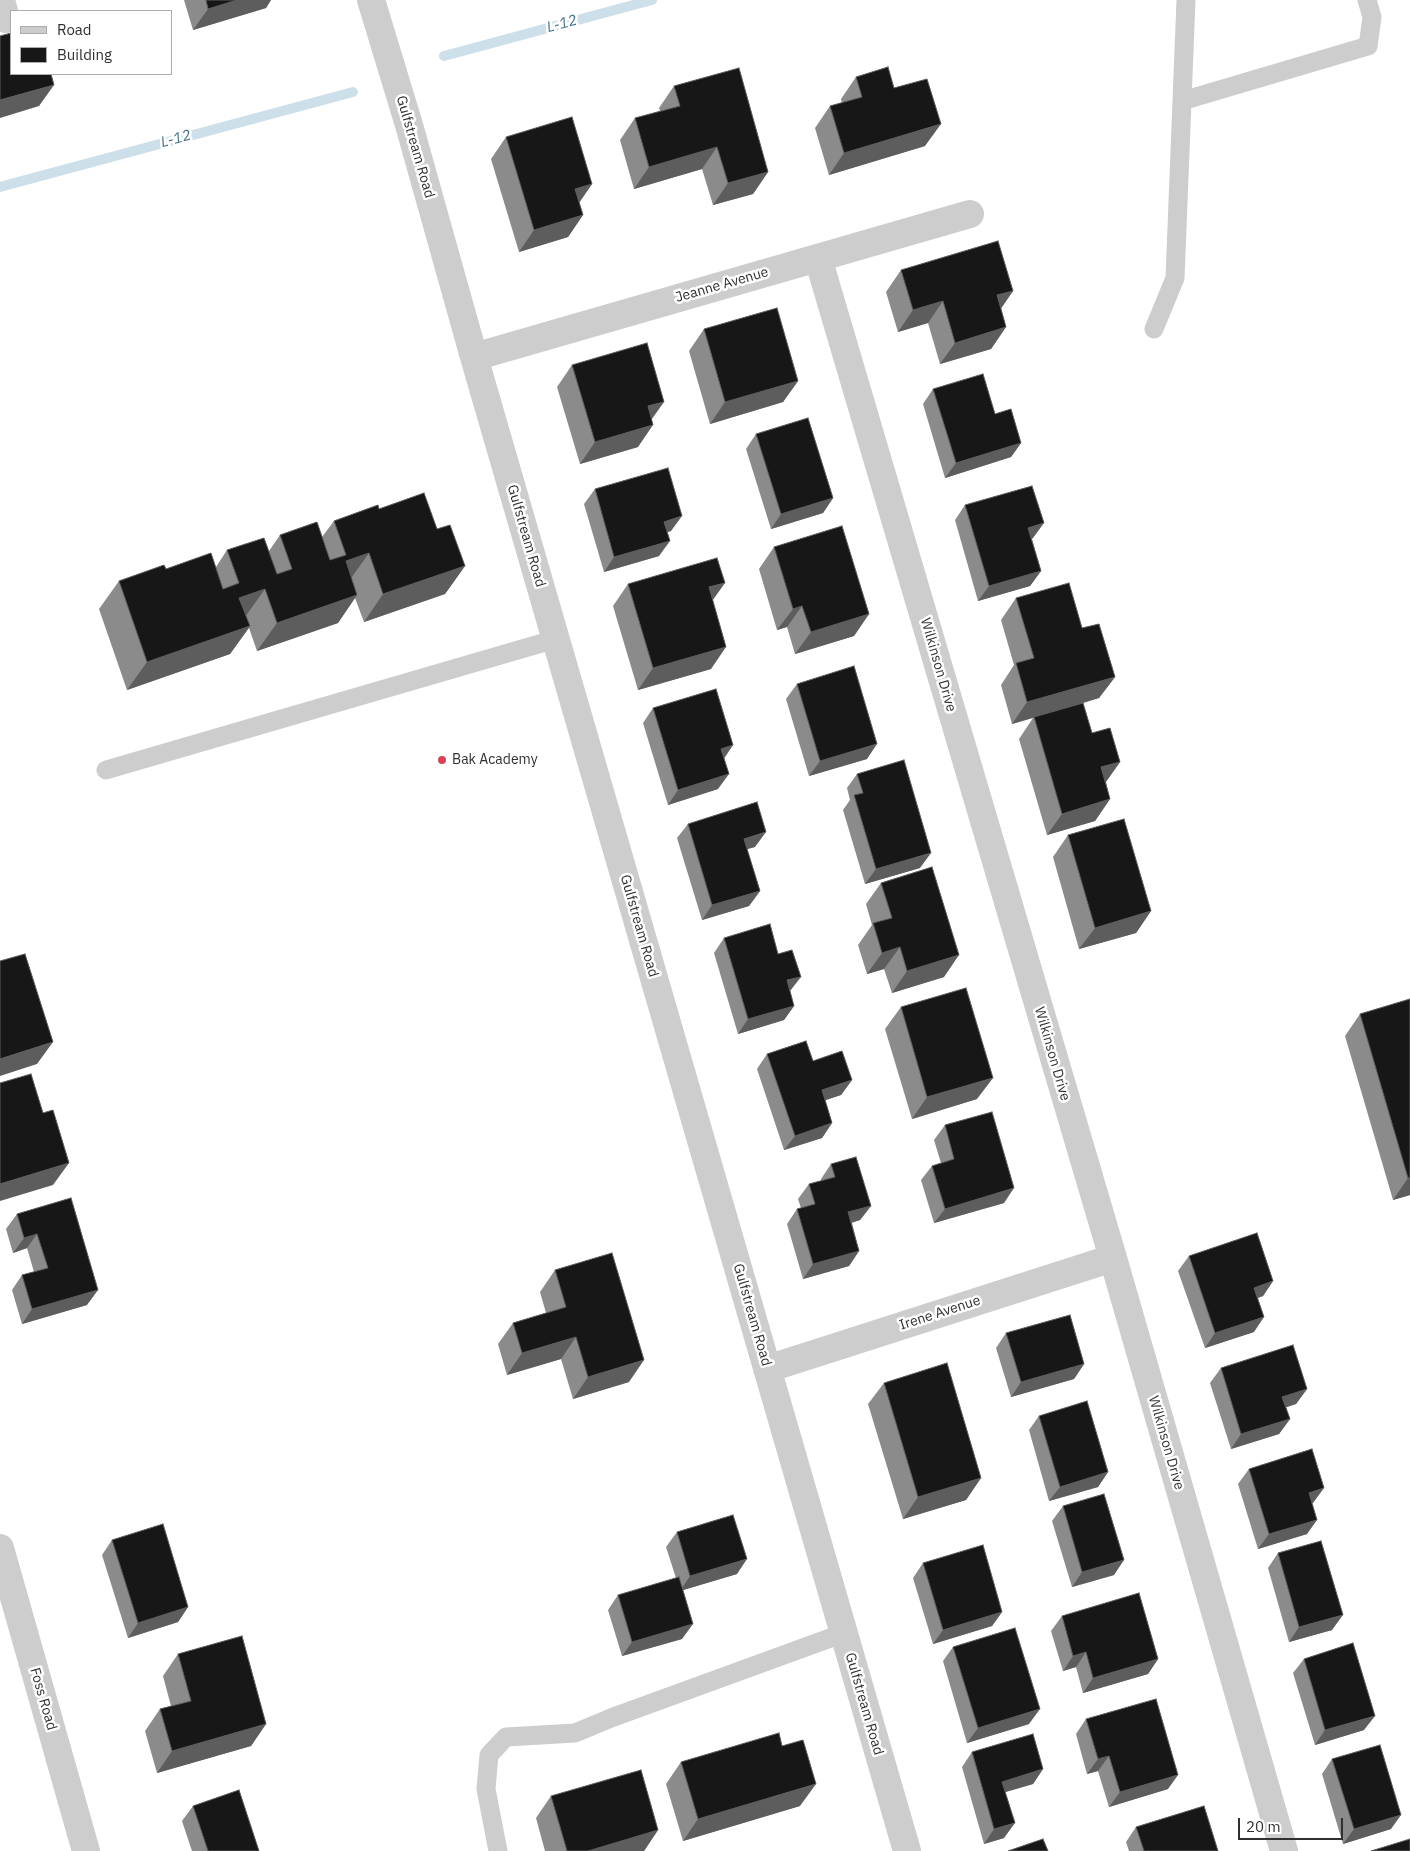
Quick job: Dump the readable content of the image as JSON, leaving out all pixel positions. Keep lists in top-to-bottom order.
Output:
{
  "streets": {
    "street": [
      "Gulfstream Road",
      "Jeanne Avenue",
      "Wilkinson Drive",
      "Irene Avenue",
      "Foss Road"
    ]
  },
  "crossings": [
    ["Gulfstream Road", "Jeanne Avenue"],
    ["Gulfstream Road", "Irene Avenue"],
    ["Jeanne Avenue", "Wilkinson Drive"],
    ["Wilkinson Drive", "Irene Avenue"]
  ],
  "water": ["L-12"],
  "places": ["Bak Academy"],
  "legend": ["Road", "Building"],
  "scale_bar": "20 m"
}
